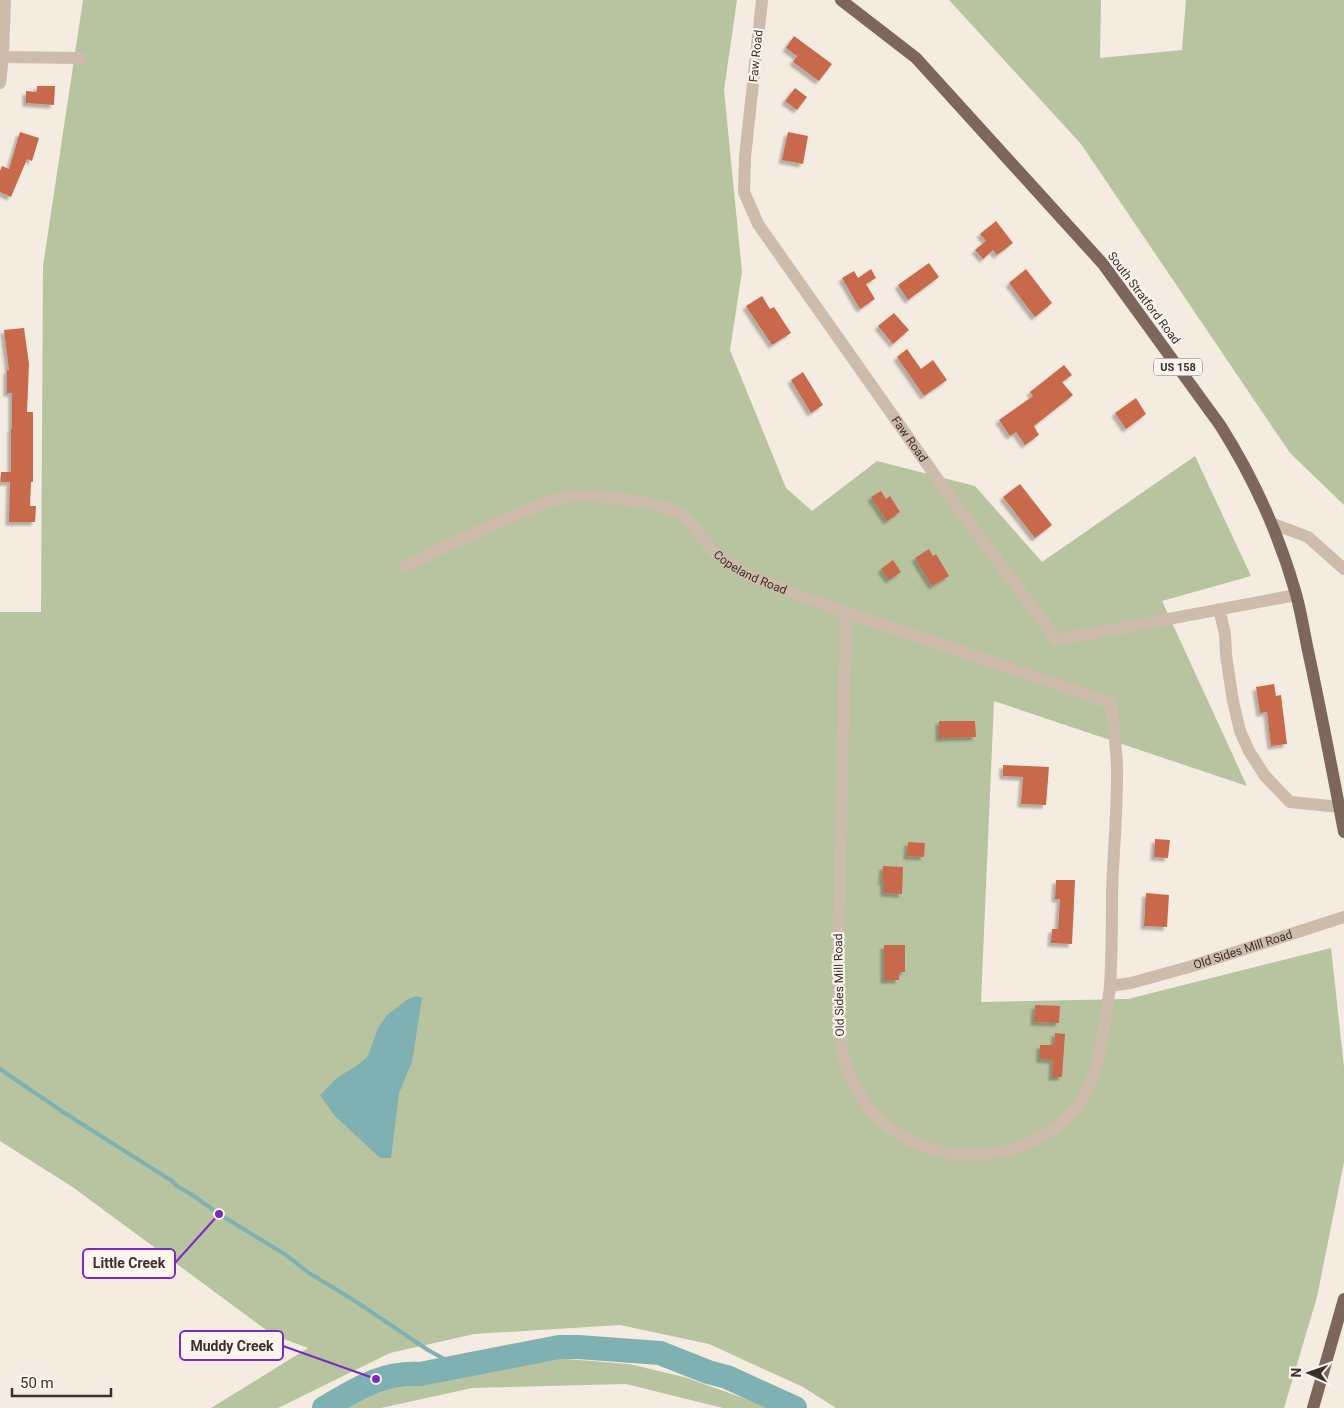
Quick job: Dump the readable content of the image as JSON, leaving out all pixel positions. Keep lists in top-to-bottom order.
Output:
{
  "streets": {
    "main road": ["South Stratford Road", "US 158"],
    "street": ["Faw Road", "Copeland Road", "Old Sides Mill Road"]
  },
  "crossings": [
    ["Faw Road", "South Stratford Road"],
    ["Copeland Road", "Old Sides Mill Road"]
  ],
  "places": ["Little Creek", "Muddy Creek"],
  "scale_bar": "50 m",
  "north": "left"
}
